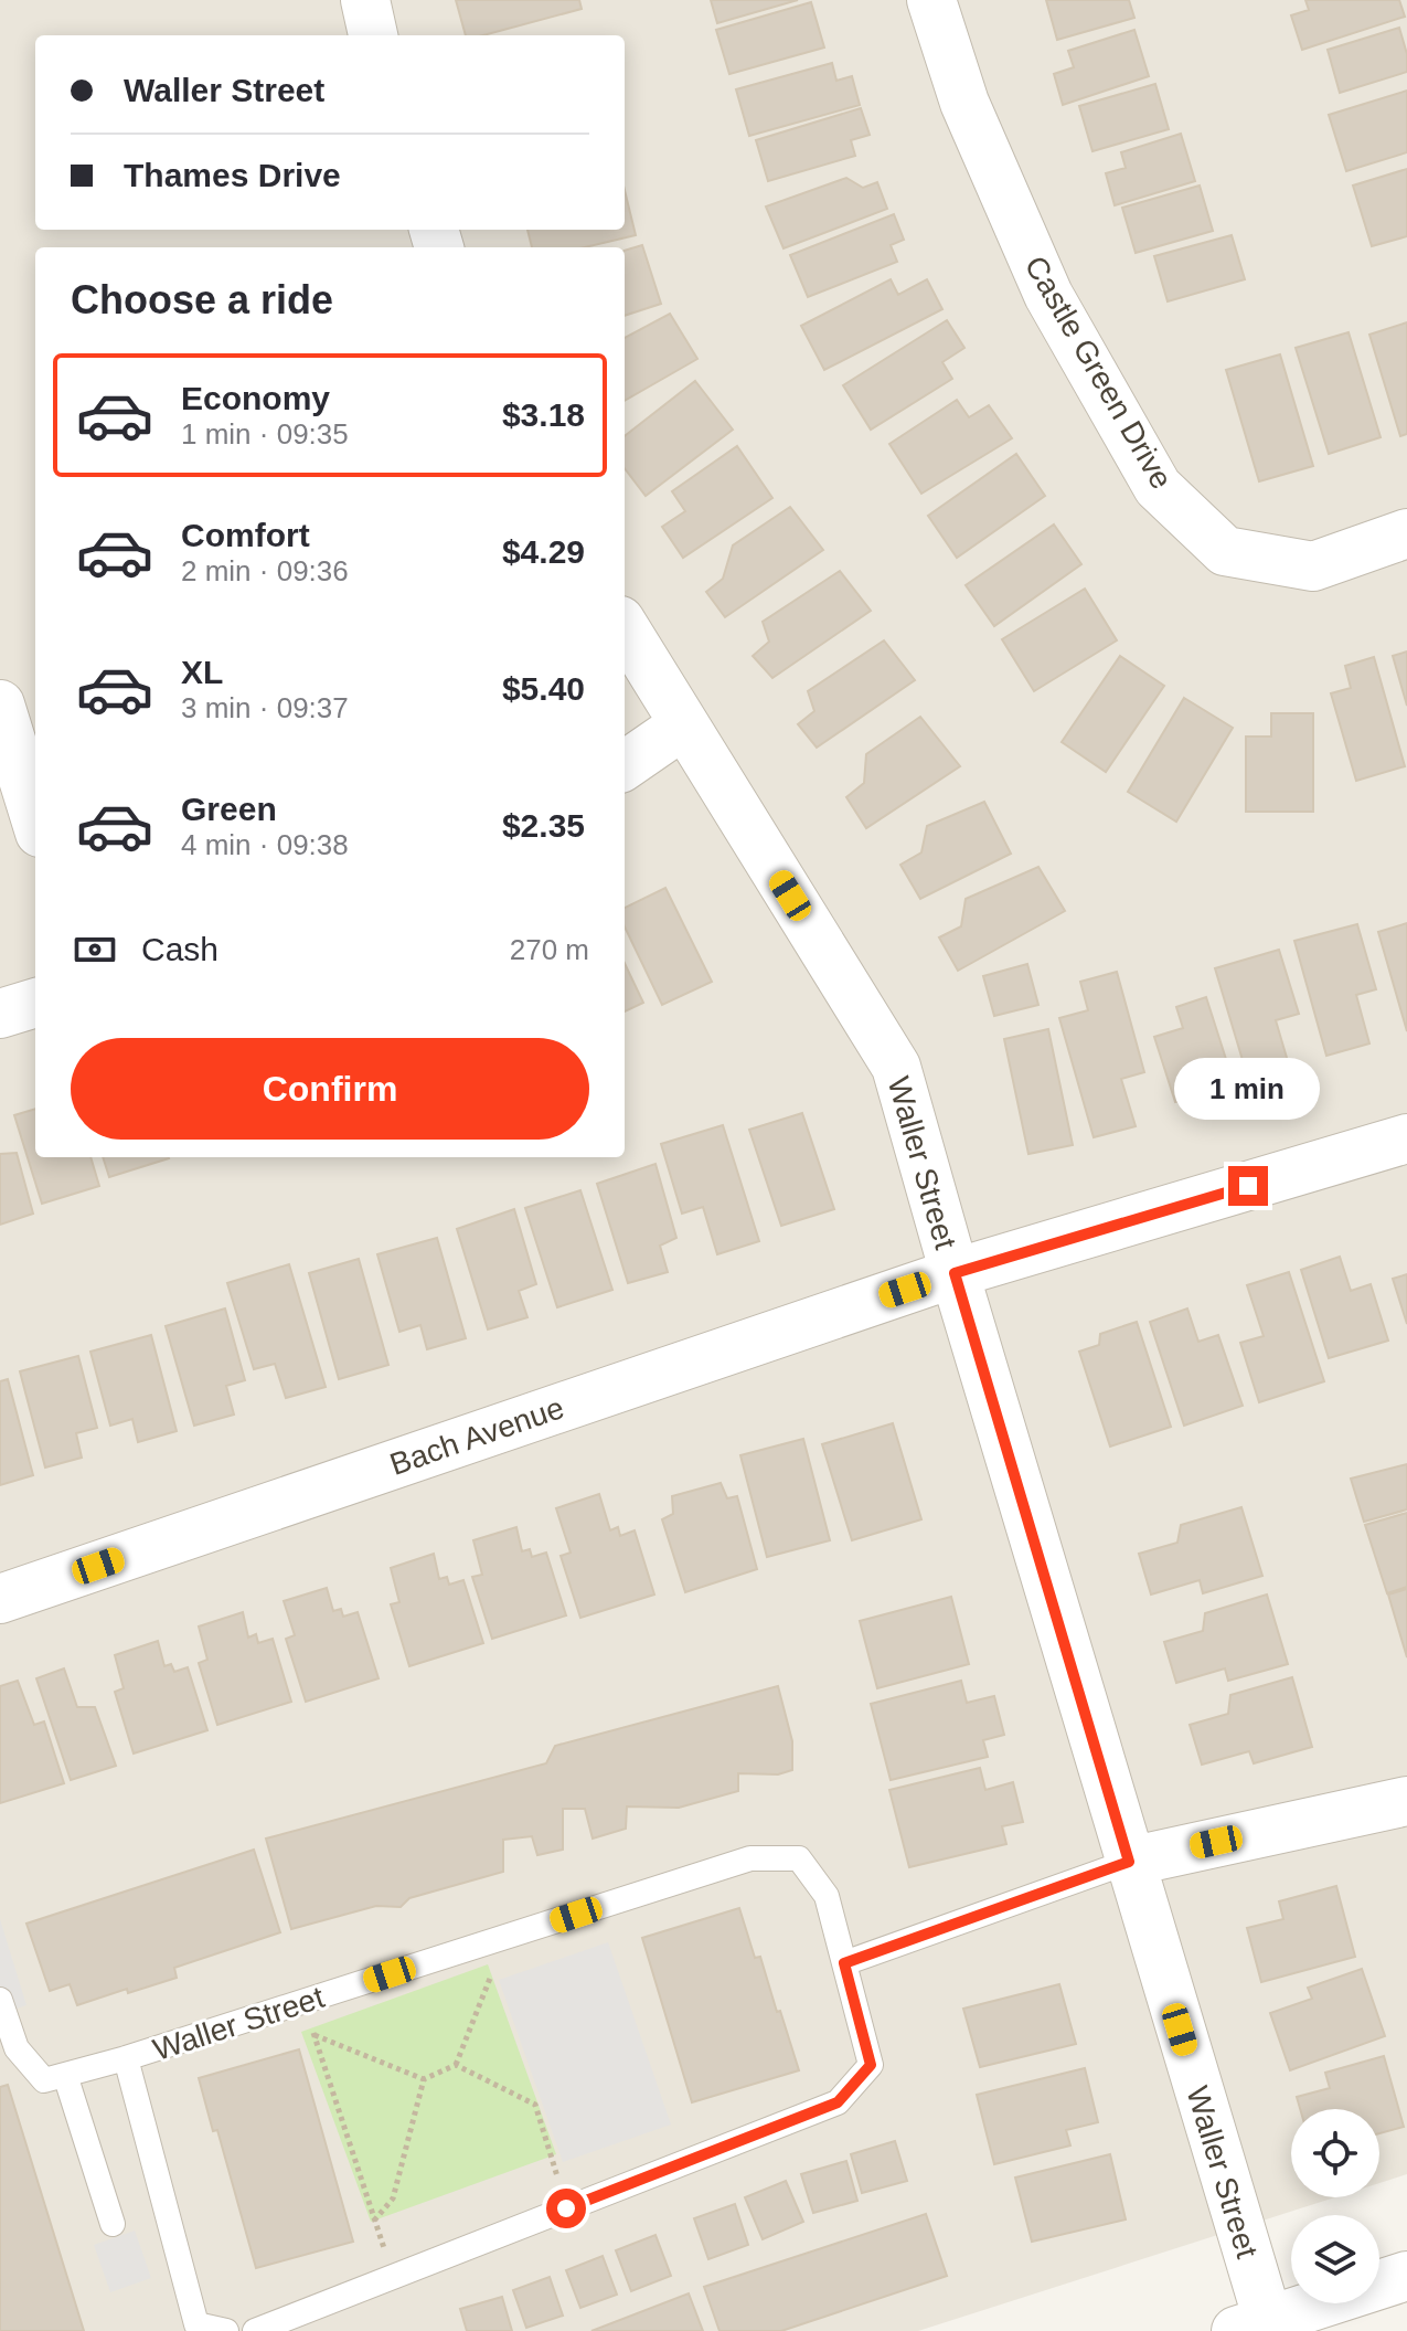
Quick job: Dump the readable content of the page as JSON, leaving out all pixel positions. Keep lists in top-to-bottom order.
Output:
{
  "streets": {
    "street": ["Castle Green Drive", "Waller Street", "Bach Avenue"]
  },
  "crossings": [
    ["Waller Street", "Bach Avenue"]
  ],
  "page": {
    "banner": ["Waller Street", "Thames Drive"],
    "heading": "Choose a ride",
    "list": [
      {
        "name": "Economy",
        "note": "1 min · 09:35",
        "value": "$3.18"
      },
      {
        "name": "Comfort",
        "note": "2 min · 09:36",
        "value": "$4.29"
      },
      {
        "name": "XL",
        "note": "3 min · 09:37",
        "value": "$5.40"
      },
      {
        "name": "Green",
        "note": "4 min · 09:38",
        "value": "$2.35"
      }
    ],
    "pay": ["Cash", "270 m"],
    "buttons": "Confirm",
    "bubble": "1 min"
  }
}
